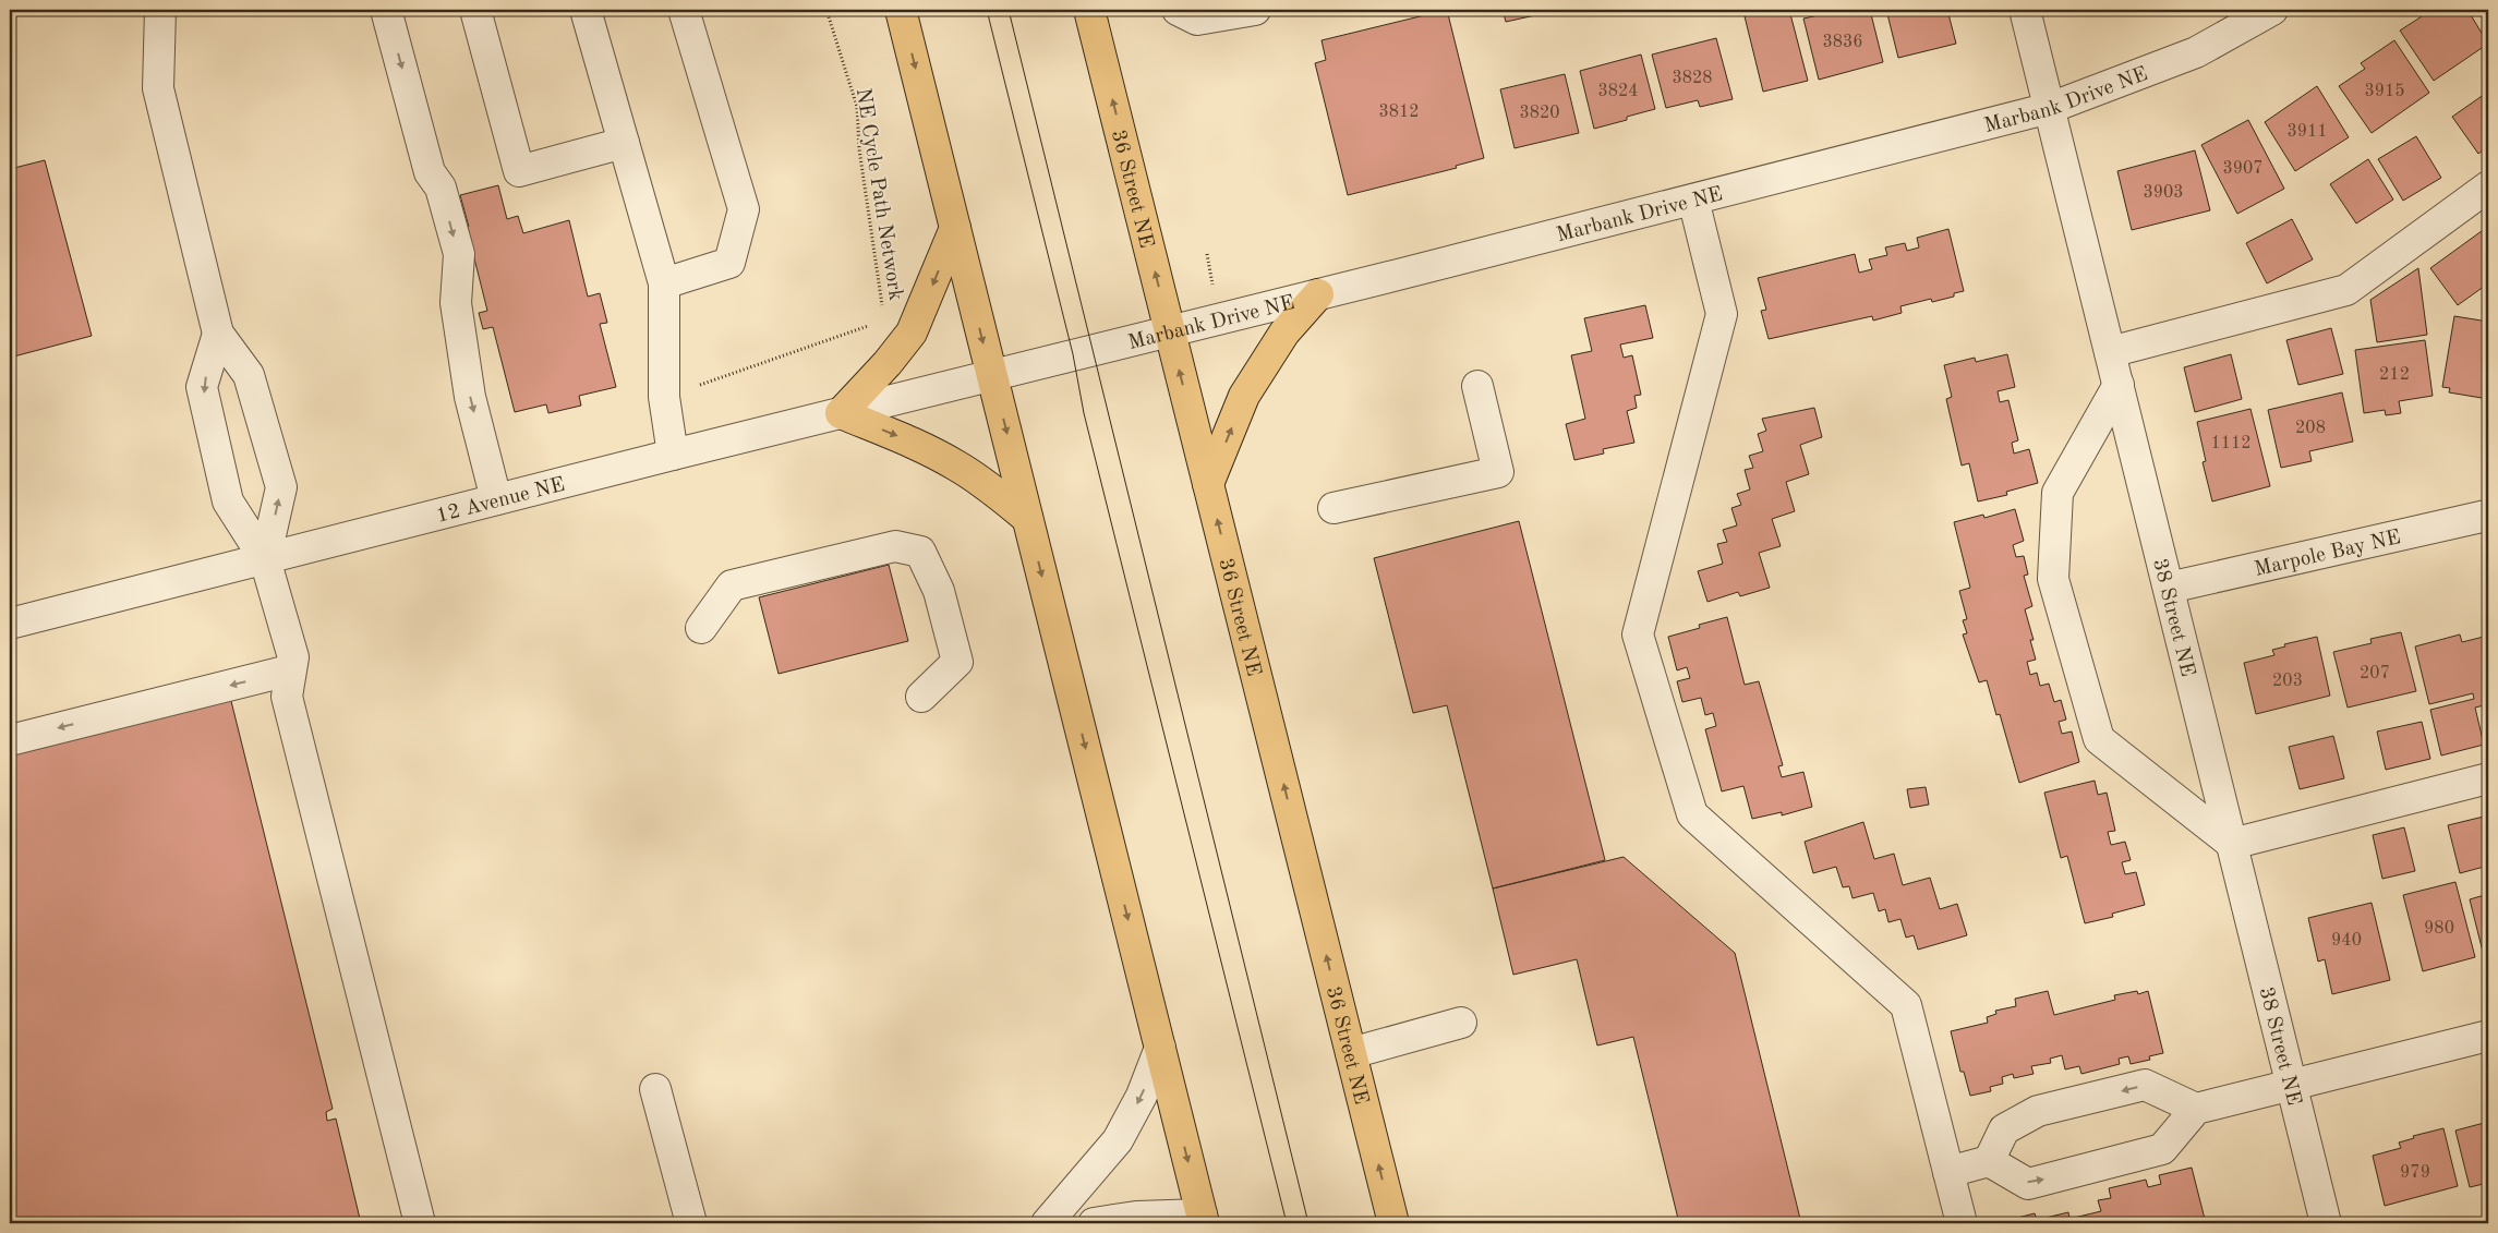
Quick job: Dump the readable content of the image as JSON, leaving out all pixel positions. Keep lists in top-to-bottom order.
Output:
{
  "streets": {
    "main road": ["36 Street NE"],
    "street": [
      "Marbank Drive NE",
      "12 Avenue NE",
      "Marpole Bay NE",
      "38 Street NE"
    ],
    "path": ["NE Cycle Path Network"]
  },
  "crossings": [
    ["Marbank Drive NE", "36 Street NE"],
    ["Marbank Drive NE", "12 Avenue NE"],
    ["Marbank Drive NE", "38 Street NE"],
    ["Marpole Bay NE", "38 Street NE"]
  ],
  "house_numbers": [
    "3836",
    "3828",
    "3824",
    "3915",
    "3812",
    "3820",
    "3911",
    "3907",
    "3903",
    "212",
    "208",
    "1112",
    "207",
    "203",
    "980",
    "940",
    "979"
  ]
}
